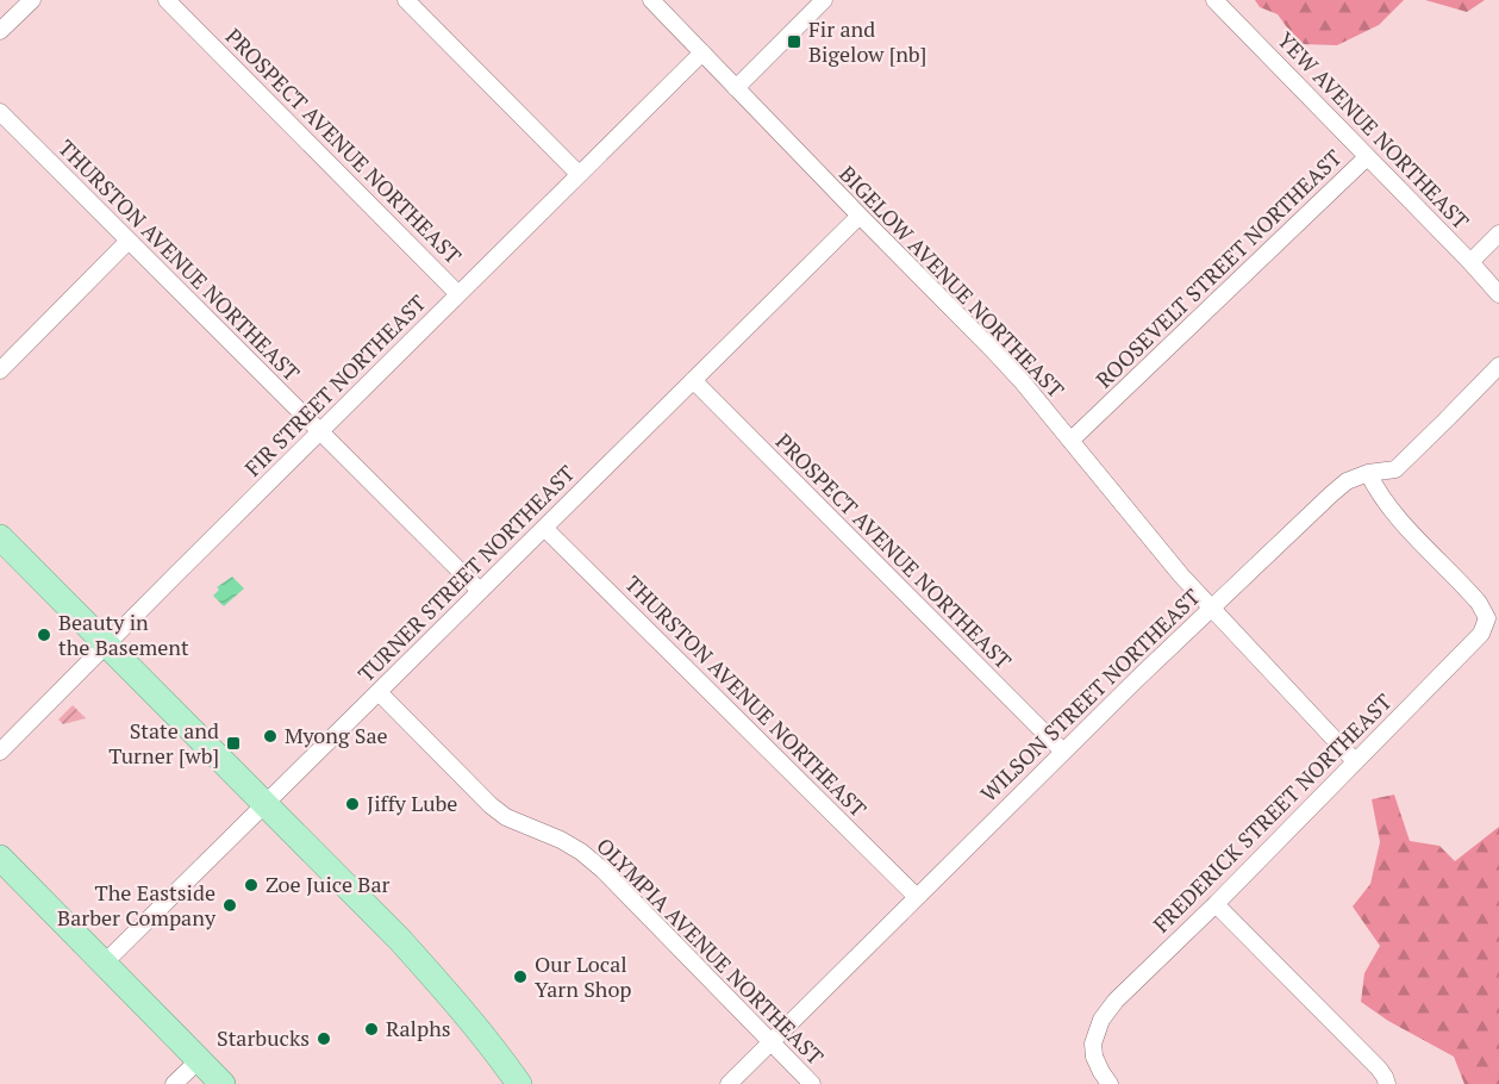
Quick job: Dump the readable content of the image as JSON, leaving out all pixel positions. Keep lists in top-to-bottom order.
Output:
{
  "streets": {
    "street": [
      "YEW AVENUE NORTHEAST",
      "PROSPECT AVENUE NORTHEAST",
      "THURSTON AVENUE NORTHEAST",
      "ROOSEVELT STREET NORTHEAST",
      "BIGELOW AVENUE NORTHEAST",
      "FIR STREET NORTHEAST",
      "TURNER STREET NORTHEAST",
      "WILSON STREET NORTHEAST",
      "FREDERICK STREET NORTHEAST",
      "OLYMPIA AVENUE NORTHEAST"
    ]
  },
  "crossings": [
    ["YEW AVENUE NORTHEAST", "ROOSEVELT STREET NORTHEAST"],
    ["PROSPECT AVENUE NORTHEAST", "FIR STREET NORTHEAST"],
    ["PROSPECT AVENUE NORTHEAST", "TURNER STREET NORTHEAST"],
    ["PROSPECT AVENUE NORTHEAST", "WILSON STREET NORTHEAST"],
    ["THURSTON AVENUE NORTHEAST", "FIR STREET NORTHEAST"],
    ["THURSTON AVENUE NORTHEAST", "TURNER STREET NORTHEAST"],
    ["THURSTON AVENUE NORTHEAST", "WILSON STREET NORTHEAST"],
    ["ROOSEVELT STREET NORTHEAST", "BIGELOW AVENUE NORTHEAST"],
    ["BIGELOW AVENUE NORTHEAST", "FIR STREET NORTHEAST"],
    ["BIGELOW AVENUE NORTHEAST", "TURNER STREET NORTHEAST"],
    ["BIGELOW AVENUE NORTHEAST", "WILSON STREET NORTHEAST"],
    ["BIGELOW AVENUE NORTHEAST", "FREDERICK STREET NORTHEAST"],
    ["TURNER STREET NORTHEAST", "OLYMPIA AVENUE NORTHEAST"],
    ["WILSON STREET NORTHEAST", "FREDERICK STREET NORTHEAST"],
    ["WILSON STREET NORTHEAST", "OLYMPIA AVENUE NORTHEAST"]
  ],
  "places": {
    "transit": ["Fir and Bigelow [nb]", "State and Turner [wb]"],
    "other": [
      "Beauty in the Basement",
      "Myong Sae",
      "Jiffy Lube",
      "Zoe Juice Bar",
      "The Eastside Barber Company",
      "Our Local Yarn Shop",
      "Ralphs",
      "Starbucks"
    ]
  }
}
